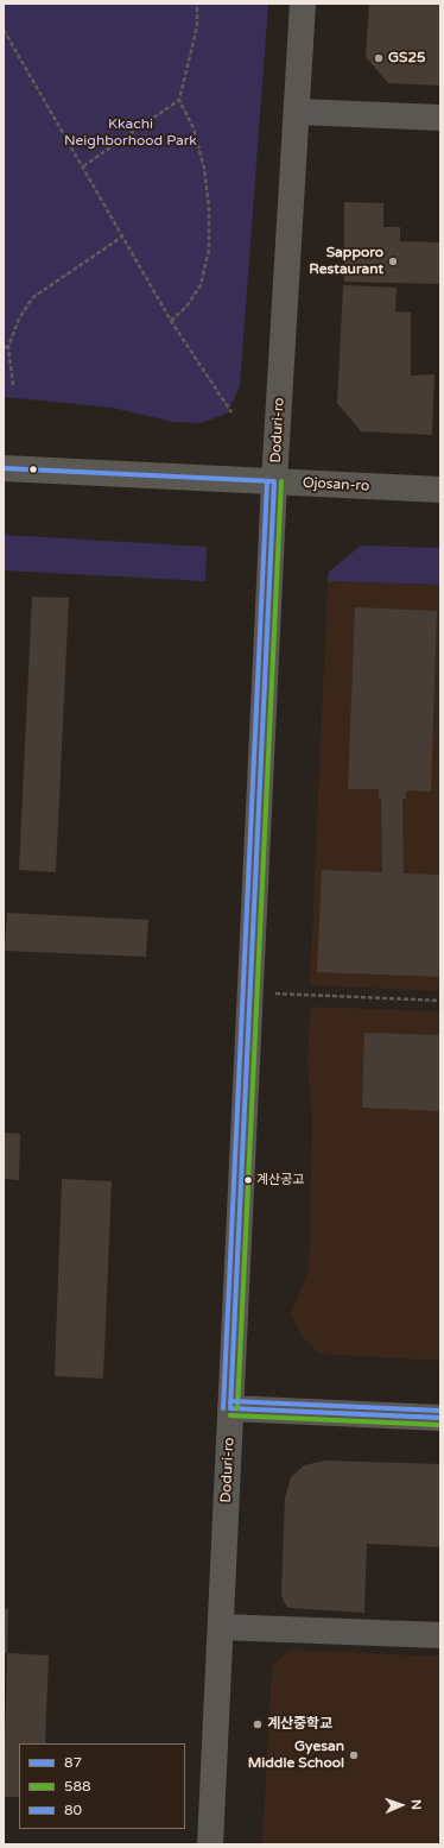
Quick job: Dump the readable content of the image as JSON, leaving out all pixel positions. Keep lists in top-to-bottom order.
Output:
{
  "streets": {
    "street": ["Doduri-ro", "Ojosan-ro"]
  },
  "crossings": [
    ["Doduri-ro", "Ojosan-ro"]
  ],
  "parks": ["Kkachi Neighborhood Park"],
  "places": [
    "GS25",
    "Sapporo Restaurant",
    "계산공고",
    "계산중학교",
    "Gyesan Middle School"
  ],
  "lines": ["transit line 87", "transit line 588", "transit line 80"],
  "legend": ["87", "588", "80"],
  "north": "right"
}
